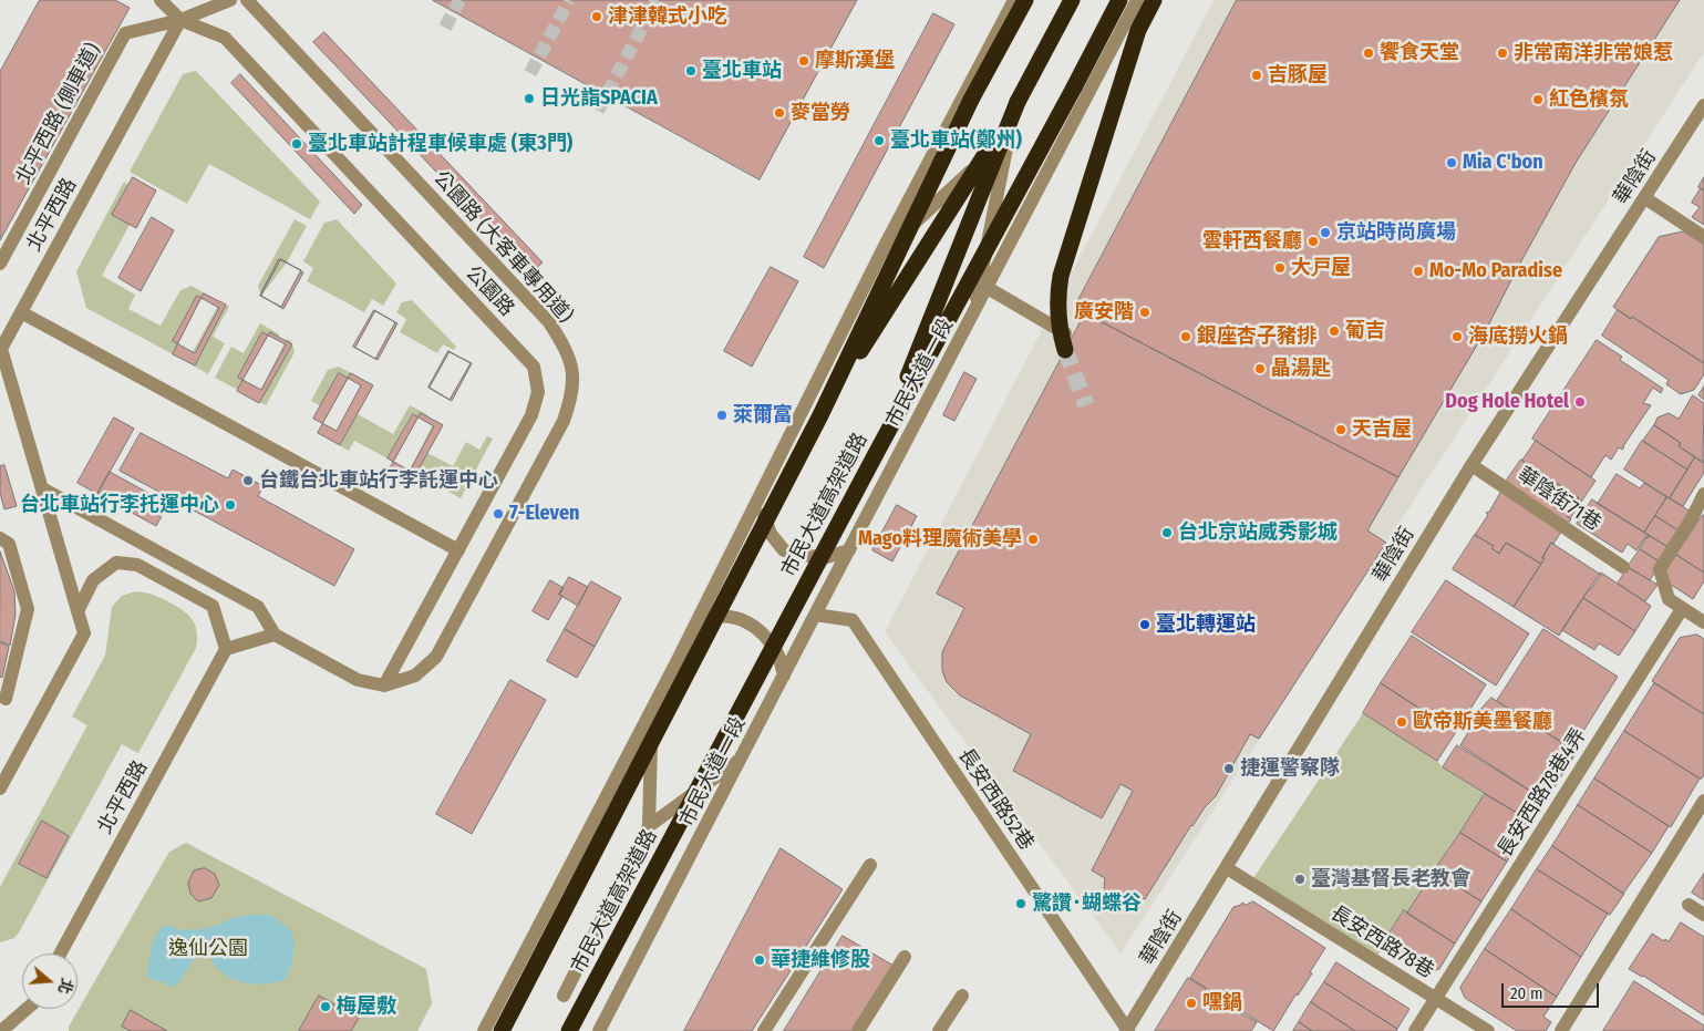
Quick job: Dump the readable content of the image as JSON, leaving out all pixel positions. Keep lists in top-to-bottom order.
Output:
{
  "streets": {
    "highway": ["市民大道高架道路"],
    "street": [
      "北平西路 (側車道)",
      "華陰街",
      "北平西路",
      "公園路 (大客車專用道)",
      "公園路",
      "市民大道一段",
      "華陰街71巷",
      "長安西路78巷4弄",
      "長安西路52巷",
      "長安西路78巷"
    ]
  },
  "crossings": [
    ["北平西路 (側車道)", "北平西路"],
    ["北平西路 (側車道)", "公園路"],
    ["華陰街", "華陰街71巷"],
    ["華陰街", "長安西路52巷"],
    ["華陰街", "長安西路78巷"],
    ["北平西路", "公園路"],
    ["公園路 (大客車專用道)", "公園路"],
    ["市民大道一段", "長安西路52巷"],
    ["長安西路78巷4弄", "長安西路78巷"]
  ],
  "parks": ["逸仙公園"],
  "places": [
    "津津韓式小吃",
    "饗食天堂",
    "非常南洋非常娘惹",
    "摩斯漢堡",
    "臺北車站",
    "吉豚屋",
    "日光詣SPACIA",
    "紅色檳氛",
    "麥當勞",
    "臺北車站(鄭州)",
    "臺北車站計程車候車處 (東3門)",
    "Mia C'bon",
    "京站時尚廣場",
    "雲軒西餐廳",
    "大戸屋",
    "Mo-Mo Paradise",
    "廣安階",
    "葡吉",
    "銀座杏子豬排",
    "海底撈火鍋",
    "晶湯匙",
    "Dog Hole Hotel",
    "萊爾富",
    "天吉屋",
    "台鐵台北車站行李託運中心",
    "台北車站行李托運中心",
    "7-Eleven",
    "台北京站威秀影城",
    "Mago料理魔術美學",
    "臺北轉運站",
    "歐帝斯美墨餐廳",
    "捷運警察隊",
    "臺灣基督長老教會",
    "驚讚･蝴蝶谷",
    "華捷維修股",
    "嘿鍋",
    "梅屋敷"
  ],
  "scale_bar": "20 m",
  "north": "right"
}
